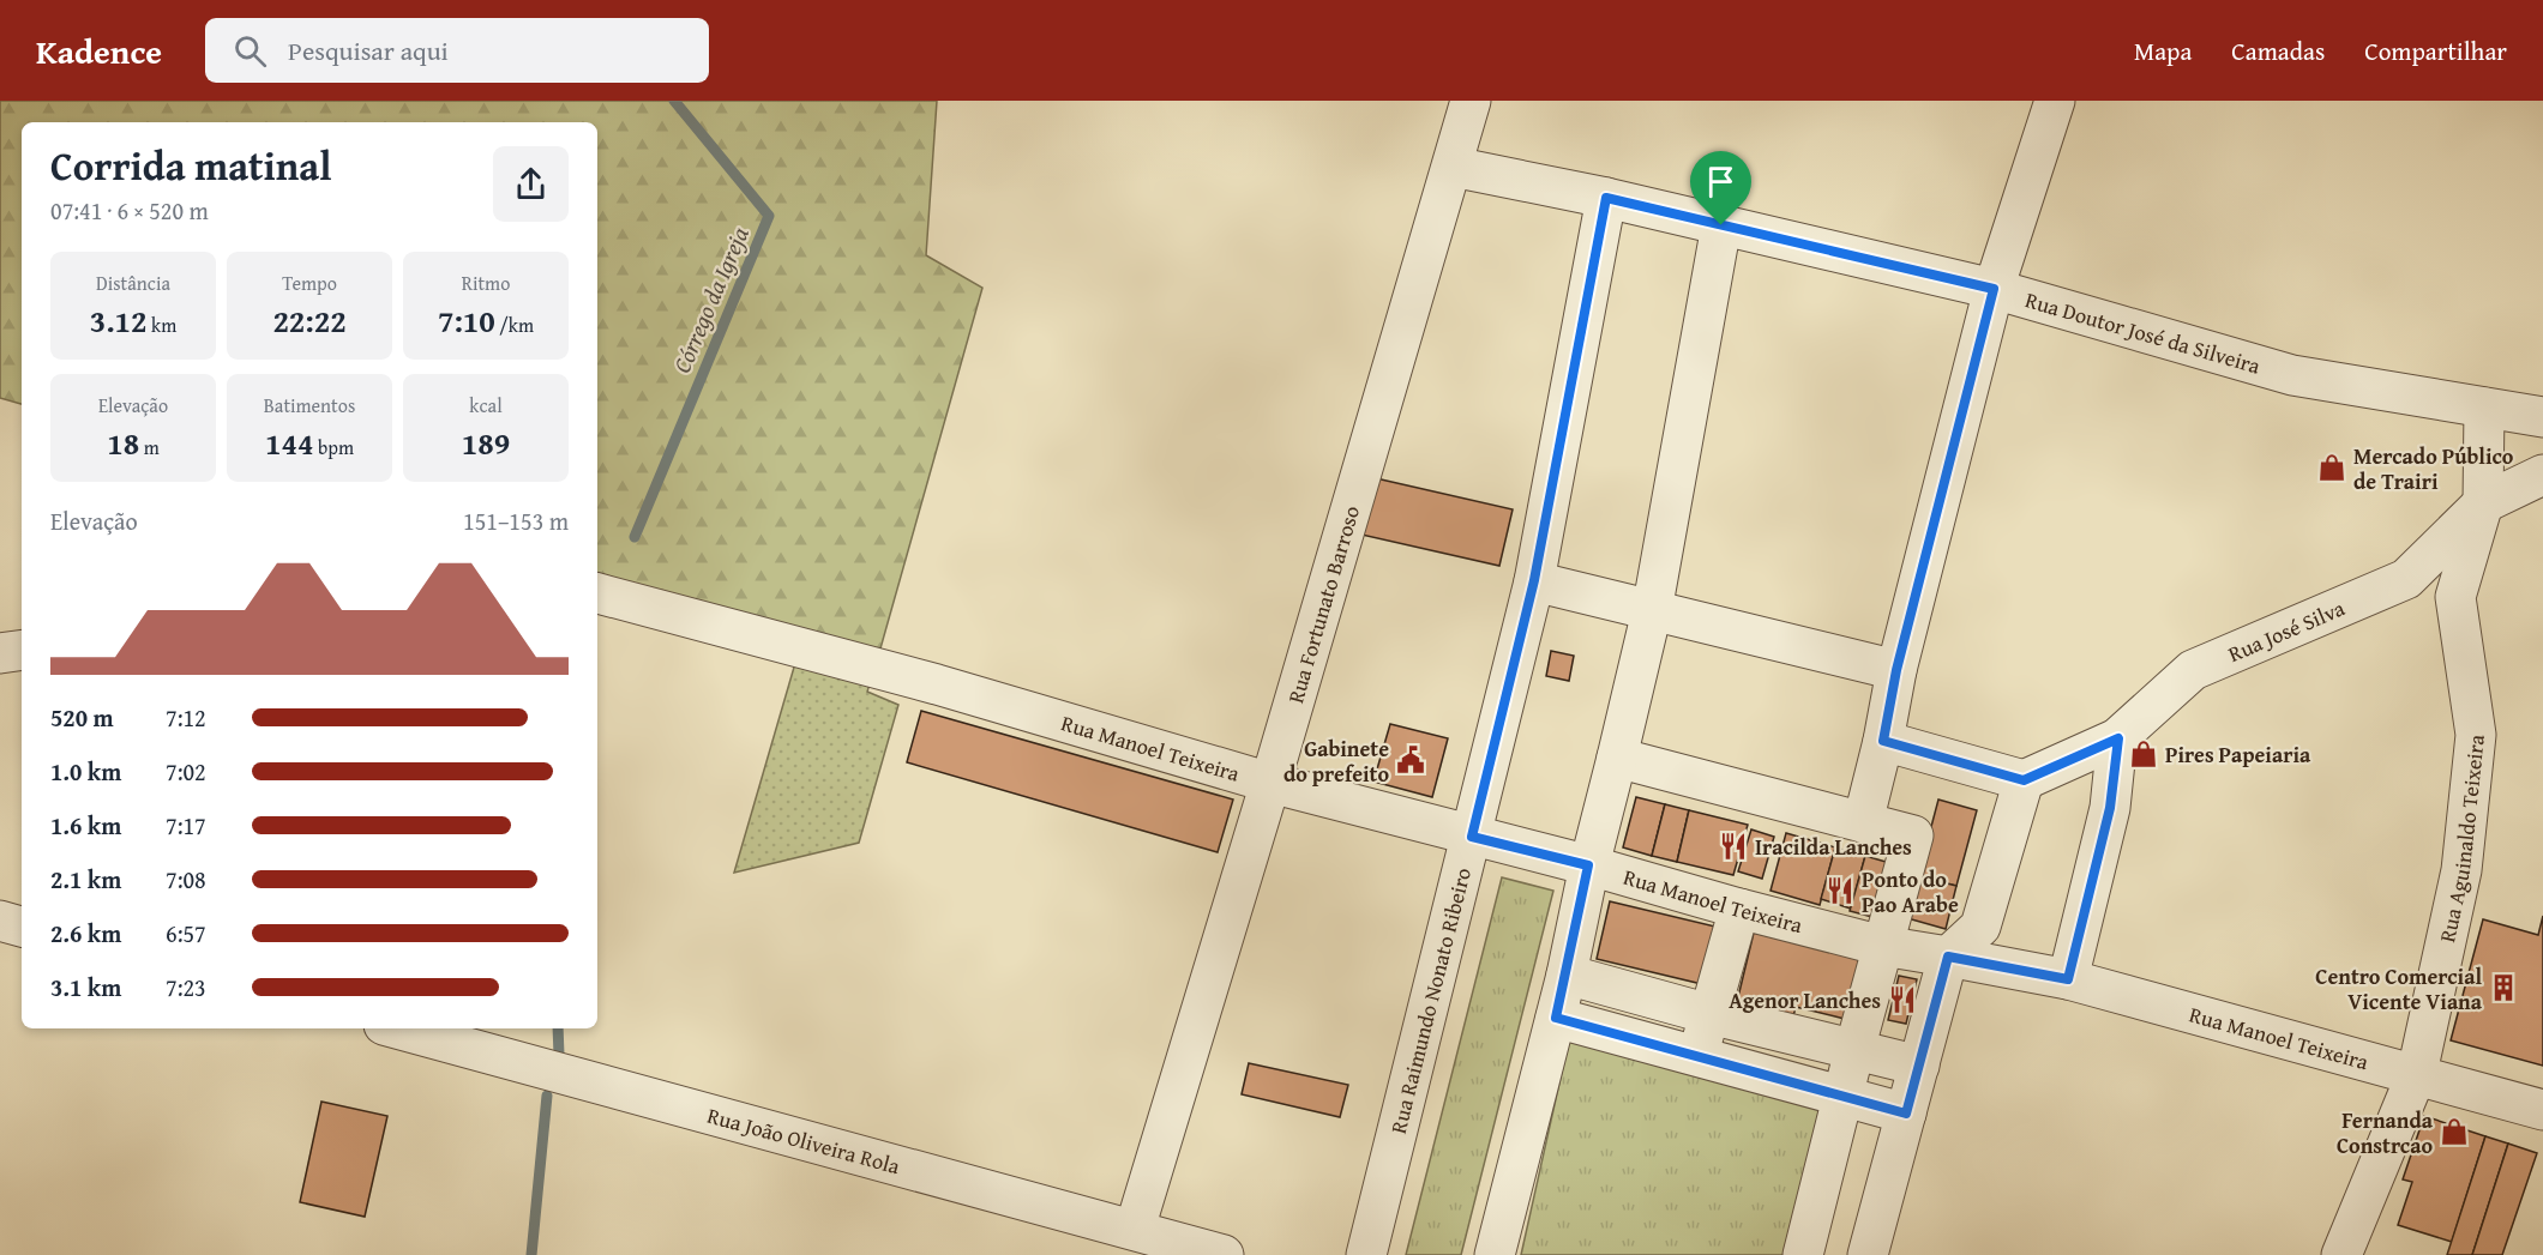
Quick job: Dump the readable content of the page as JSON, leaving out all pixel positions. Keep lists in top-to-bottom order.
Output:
{
  "streets": {
    "street": [
      "Rua Doutor José da Silveira",
      "Rua Fortunato Barroso",
      "Rua José Silva",
      "Rua Manoel Teixeira",
      "Rua Aguinaldo Teixeira",
      "Rua Raimundo Nonato Ribeiro",
      "Rua João Oliveira Rola"
    ]
  },
  "crossings": [
    ["Rua Doutor José da Silveira", "Rua Fortunato Barroso"],
    ["Rua Doutor José da Silveira", "Rua Aguinaldo Teixeira"],
    ["Rua Doutor José da Silveira", "Rua Raimundo Nonato Ribeiro"],
    ["Rua Fortunato Barroso", "Rua Manoel Teixeira"],
    ["Rua Fortunato Barroso", "Rua João Oliveira Rola"],
    ["Rua José Silva", "Rua Aguinaldo Teixeira"],
    ["Rua Manoel Teixeira", "Rua Aguinaldo Teixeira"],
    ["Rua Manoel Teixeira", "Rua Raimundo Nonato Ribeiro"]
  ],
  "water": ["Córrego da Igreja"],
  "places": {
    "shop": ["Mercado Público de Trairi", "Pires Papeiaria", "Fernanda Constrcao"],
    "public building": ["Gabinete do prefeito"],
    "restaurant": ["Iracilda Lanches", "Ponto do Pao Arabe", "Agenor Lanches"],
    "building": ["Centro Comercial Vicente Viana"]
  },
  "page": {
    "header": "Kadence",
    "search": "Pesquisar aqui",
    "nav": ["Mapa", "Camadas", "Compartilhar"],
    "heading": ["Corrida matinal", "07:41 · 6 × 520 m"],
    "stats": [
      ["Distância", "3.12 km"],
      ["Tempo", "22:22"],
      ["Ritmo", "7:10 /km"],
      ["Elevação", "18 m"],
      ["Batimentos", "144 bpm"],
      ["kcal", "189"]
    ],
    "chart": ["Elevação", "151–153 m"],
    "list": [
      {
        "name": "520 m",
        "note": "7:12"
      },
      {
        "name": "1.0 km",
        "note": "7:02"
      },
      {
        "name": "1.6 km",
        "note": "7:17"
      },
      {
        "name": "2.1 km",
        "note": "7:08"
      },
      {
        "name": "2.6 km",
        "note": "6:57"
      },
      {
        "name": "3.1 km",
        "note": "7:23"
      }
    ]
  }
}
